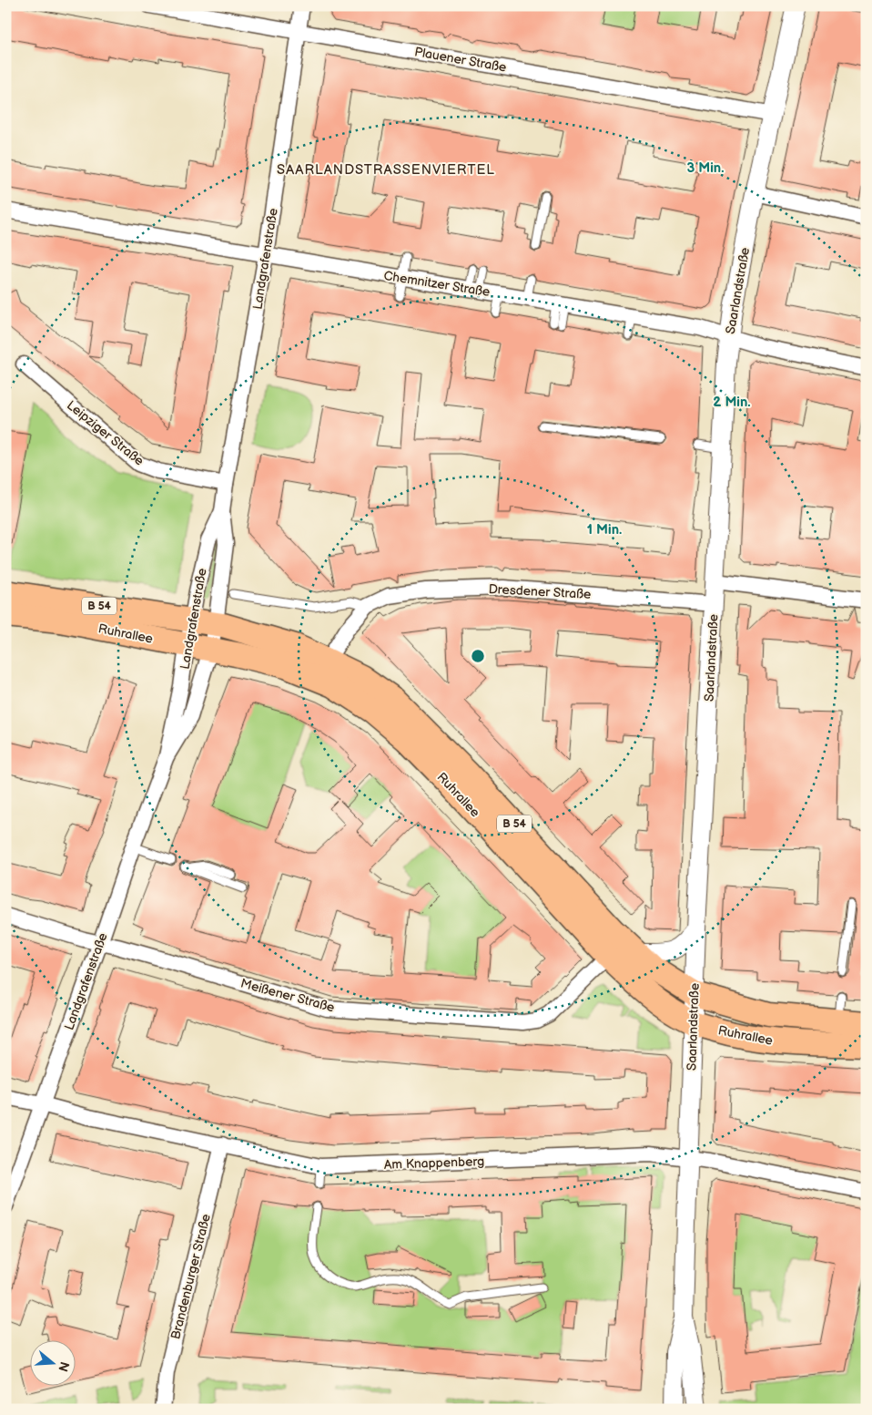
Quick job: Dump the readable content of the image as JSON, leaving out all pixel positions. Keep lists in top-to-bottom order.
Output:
{
  "streets": {
    "main road": ["B 54", "Ruhrallee"],
    "street": [
      "Plauener Straße",
      "Landgrafenstraße",
      "Chemnitzer Straße",
      "Saarlandstraße",
      "Leipziger Straße",
      "Dresdener Straße",
      "Meißener Straße",
      "Am Knappenberg",
      "Brandenburger Straße"
    ]
  },
  "crossings": [
    ["Plauener Straße", "Landgrafenstraße"],
    ["Plauener Straße", "Saarlandstraße"],
    ["Landgrafenstraße", "Chemnitzer Straße"],
    ["Landgrafenstraße", "Leipziger Straße"],
    ["Landgrafenstraße", "Ruhrallee"],
    ["Landgrafenstraße", "Meißener Straße"],
    ["Landgrafenstraße", "Am Knappenberg"],
    ["Chemnitzer Straße", "Saarlandstraße"],
    ["Saarlandstraße", "Dresdener Straße"],
    ["Saarlandstraße", "Ruhrallee"],
    ["Saarlandstraße", "Am Knappenberg"],
    ["Dresdener Straße", "Ruhrallee"],
    ["Ruhrallee", "Meißener Straße"],
    ["Am Knappenberg", "Brandenburger Straße"]
  ],
  "districts": ["SAARLANDSTRASSENVIERTEL"],
  "north": "right",
  "rings": ["3 Min.", "2 Min.", "1 Min."]
}
